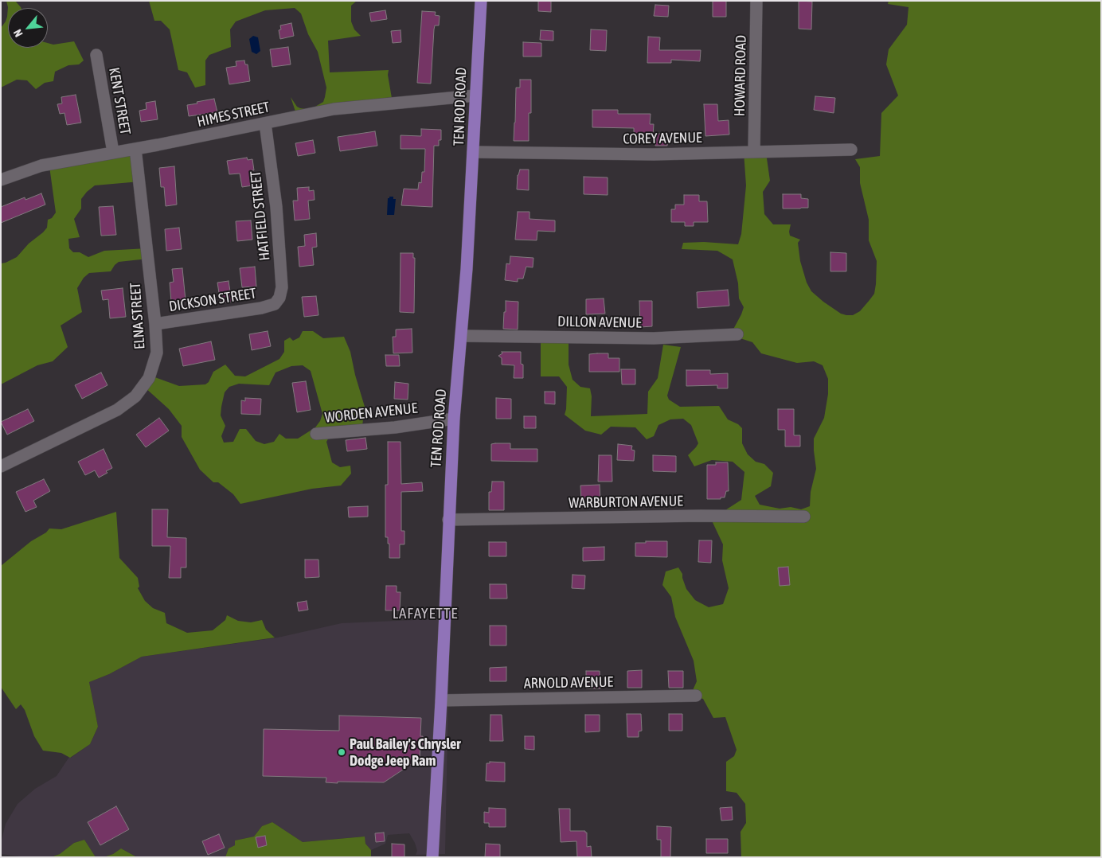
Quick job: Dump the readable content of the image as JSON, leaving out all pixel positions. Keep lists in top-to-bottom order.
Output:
{
  "streets": {
    "main road": ["TEN ROD ROAD"],
    "street": [
      "HOWARD ROAD",
      "KENT STREET",
      "HIMES STREET",
      "COREY AVENUE",
      "HATFIELD STREET",
      "DICKSON STREET",
      "ELNA STREET",
      "DILLON AVENUE",
      "WORDEN AVENUE",
      "WARBURTON AVENUE",
      "ARNOLD AVENUE"
    ]
  },
  "crossings": [
    ["HOWARD ROAD", "COREY AVENUE"],
    ["KENT STREET", "HIMES STREET"],
    ["TEN ROD ROAD", "HIMES STREET"],
    ["TEN ROD ROAD", "COREY AVENUE"],
    ["TEN ROD ROAD", "DILLON AVENUE"],
    ["TEN ROD ROAD", "WORDEN AVENUE"],
    ["TEN ROD ROAD", "WARBURTON AVENUE"],
    ["TEN ROD ROAD", "ARNOLD AVENUE"],
    ["HIMES STREET", "HATFIELD STREET"],
    ["HIMES STREET", "ELNA STREET"],
    ["HATFIELD STREET", "DICKSON STREET"],
    ["DICKSON STREET", "ELNA STREET"]
  ],
  "districts": ["LAFAYETTE"],
  "places": ["Paul Bailey's Chrysler Dodge Jeep Ram"],
  "north": "bottom left"
}
